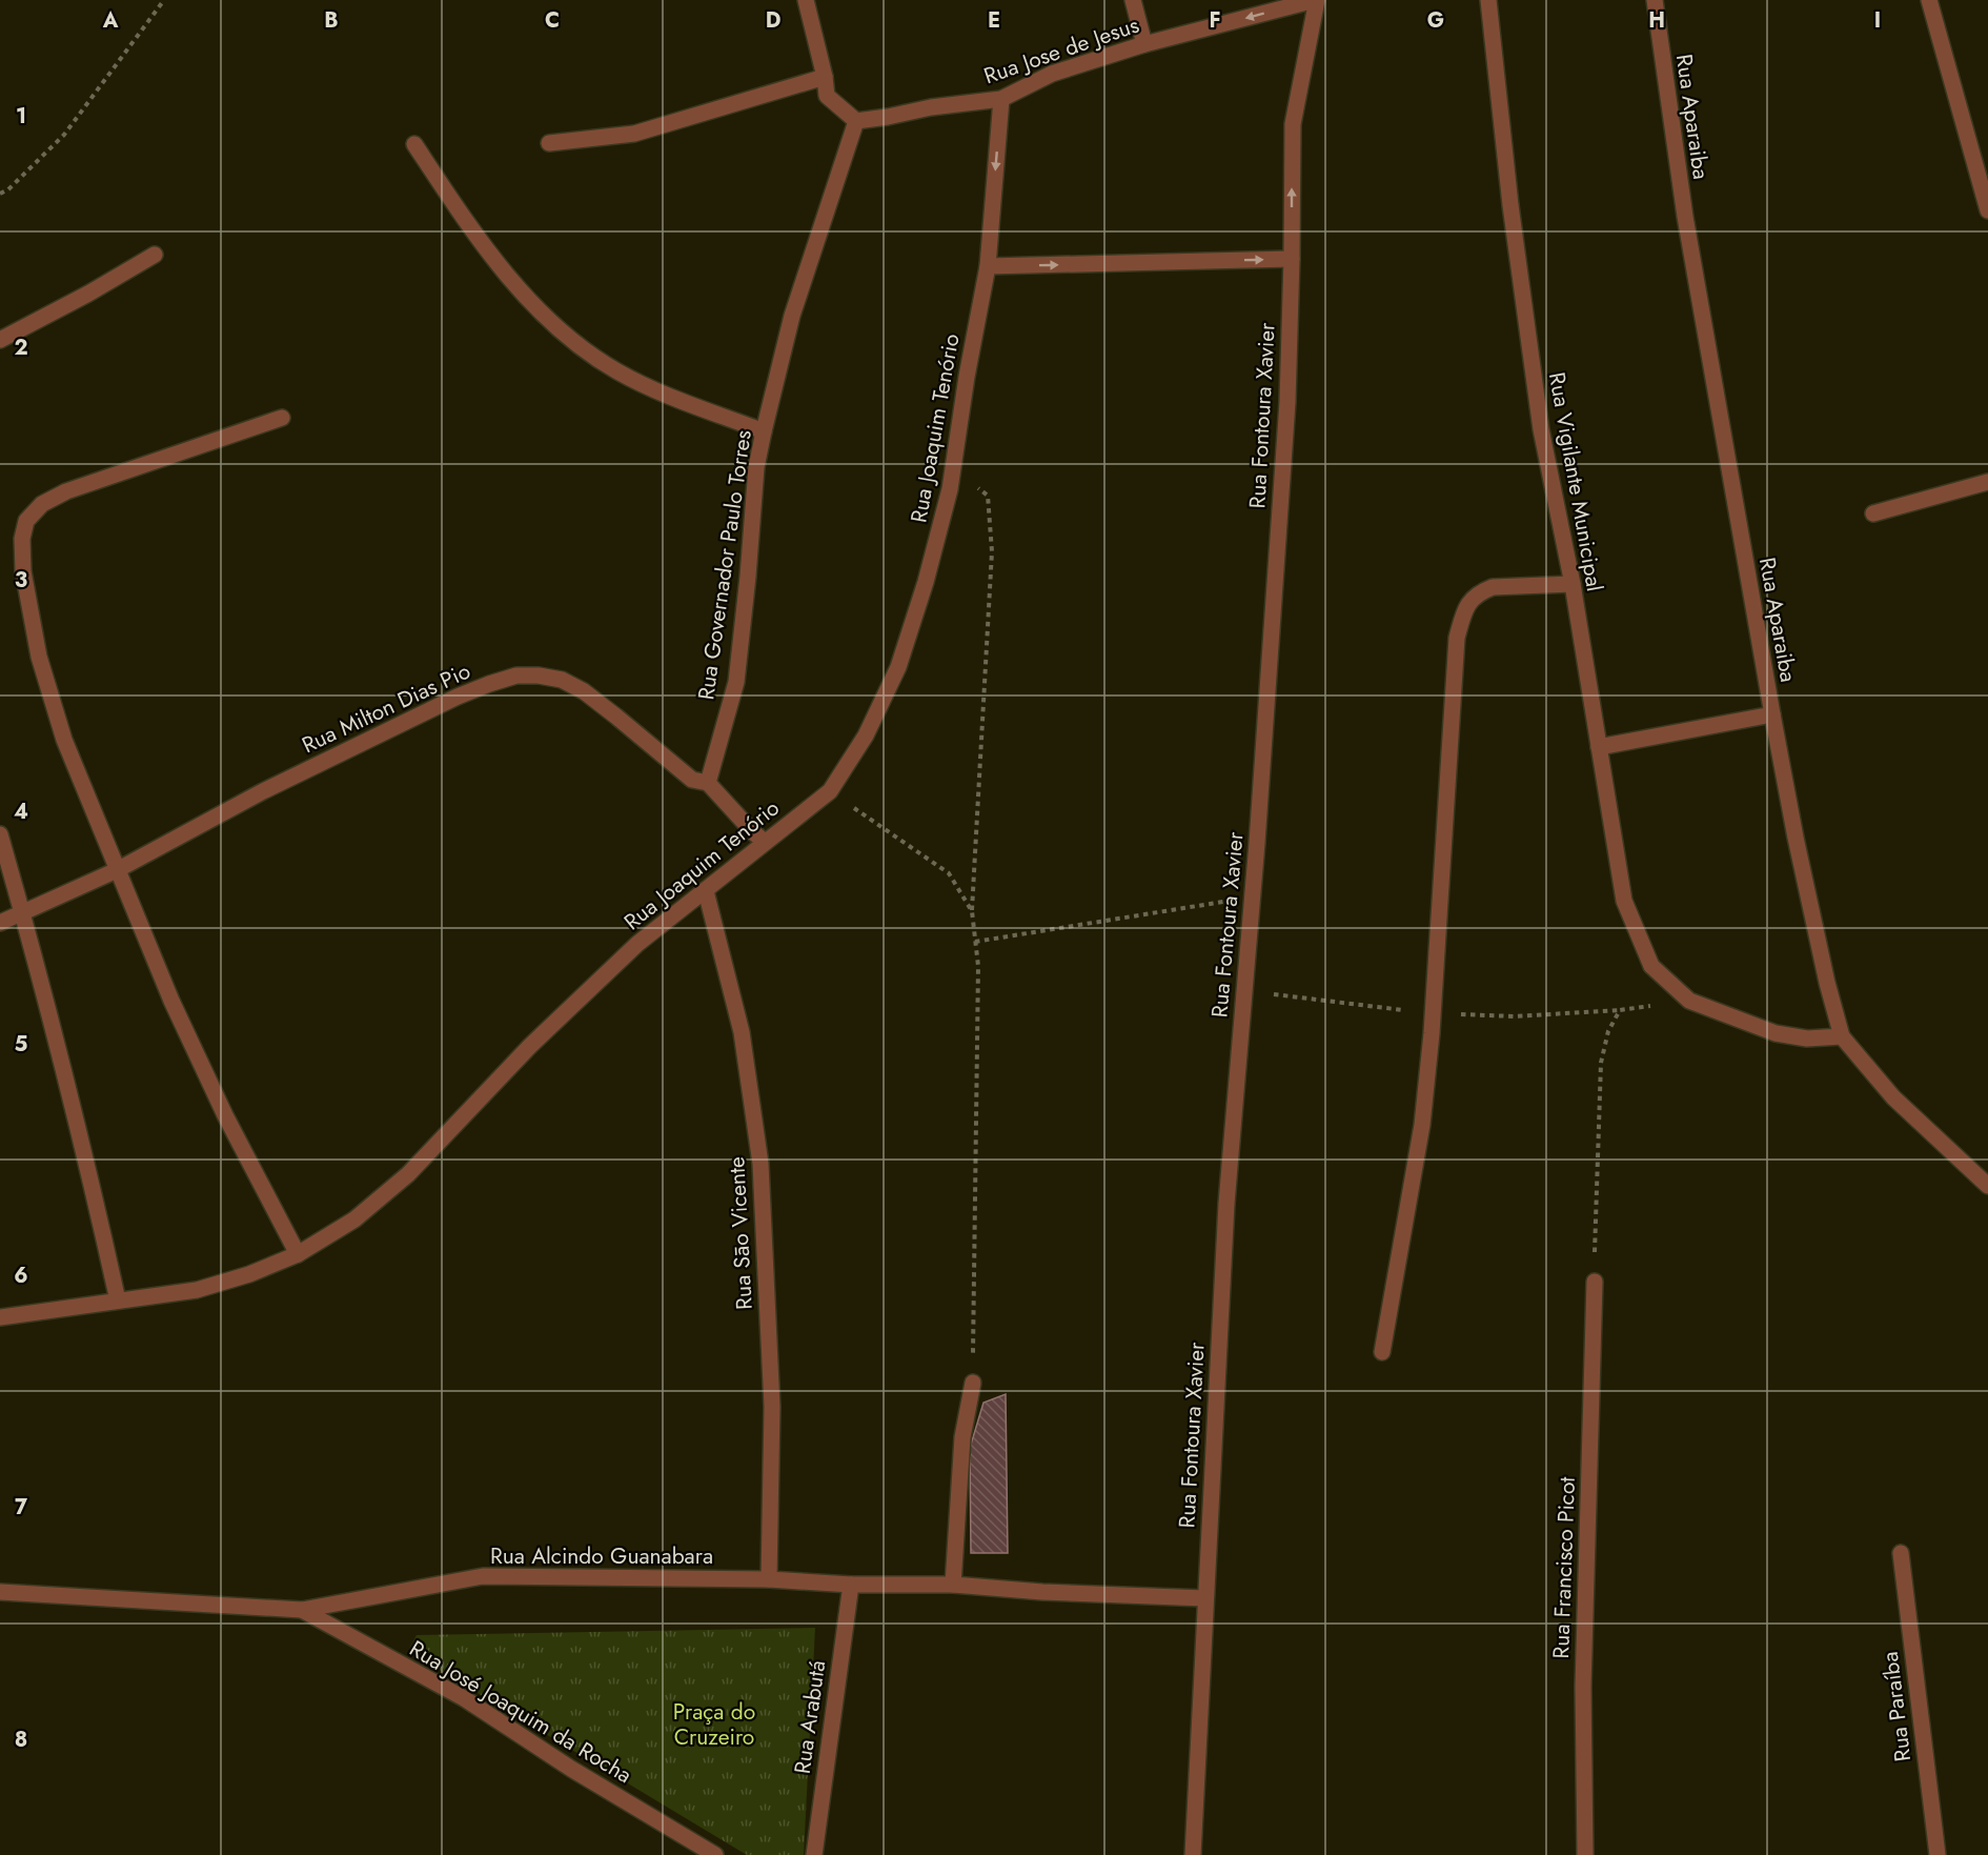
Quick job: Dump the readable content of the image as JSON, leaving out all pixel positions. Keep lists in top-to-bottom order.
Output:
{
  "streets": {
    "street": [
      "Rua Jose de Jesus",
      "Rua Aparaiba",
      "Rua Fontoura Xavier",
      "Rua Joaquim Tenório",
      "Rua Vigilante Municipal",
      "Rua Governador Paulo Torres",
      "Rua Milton Dias Pio",
      "Rua Sāo Vicente",
      "Rua Alcindo Guanabara",
      "Rua Francisco Picot",
      "Rua Paraíba",
      "Rua José Joaquim da Rocha",
      "Rua Arabutá"
    ]
  },
  "crossings": [
    ["Rua Jose de Jesus", "Rua Fontoura Xavier"],
    ["Rua Jose de Jesus", "Rua Joaquim Tenório"],
    ["Rua Jose de Jesus", "Rua Governador Paulo Torres"],
    ["Rua Fontoura Xavier", "Rua Alcindo Guanabara"],
    ["Rua Joaquim Tenório", "Rua Milton Dias Pio"],
    ["Rua Joaquim Tenório", "Rua Sāo Vicente"],
    ["Rua Governador Paulo Torres", "Rua Milton Dias Pio"],
    ["Rua Sāo Vicente", "Rua Alcindo Guanabara"],
    ["Rua Alcindo Guanabara", "Rua José Joaquim da Rocha"],
    ["Rua Alcindo Guanabara", "Rua Arabutá"]
  ],
  "one_way": ["Rua Jose de Jesus"],
  "parks": ["Praça do Cruzeiro"],
  "grid": {
    "columns": [
      "A",
      "B",
      "C",
      "D",
      "E",
      "F",
      "G",
      "H",
      "I"
    ],
    "rows": [
      "1",
      "2",
      "3",
      "4",
      "5",
      "6",
      "7",
      "8"
    ]
  }
}
